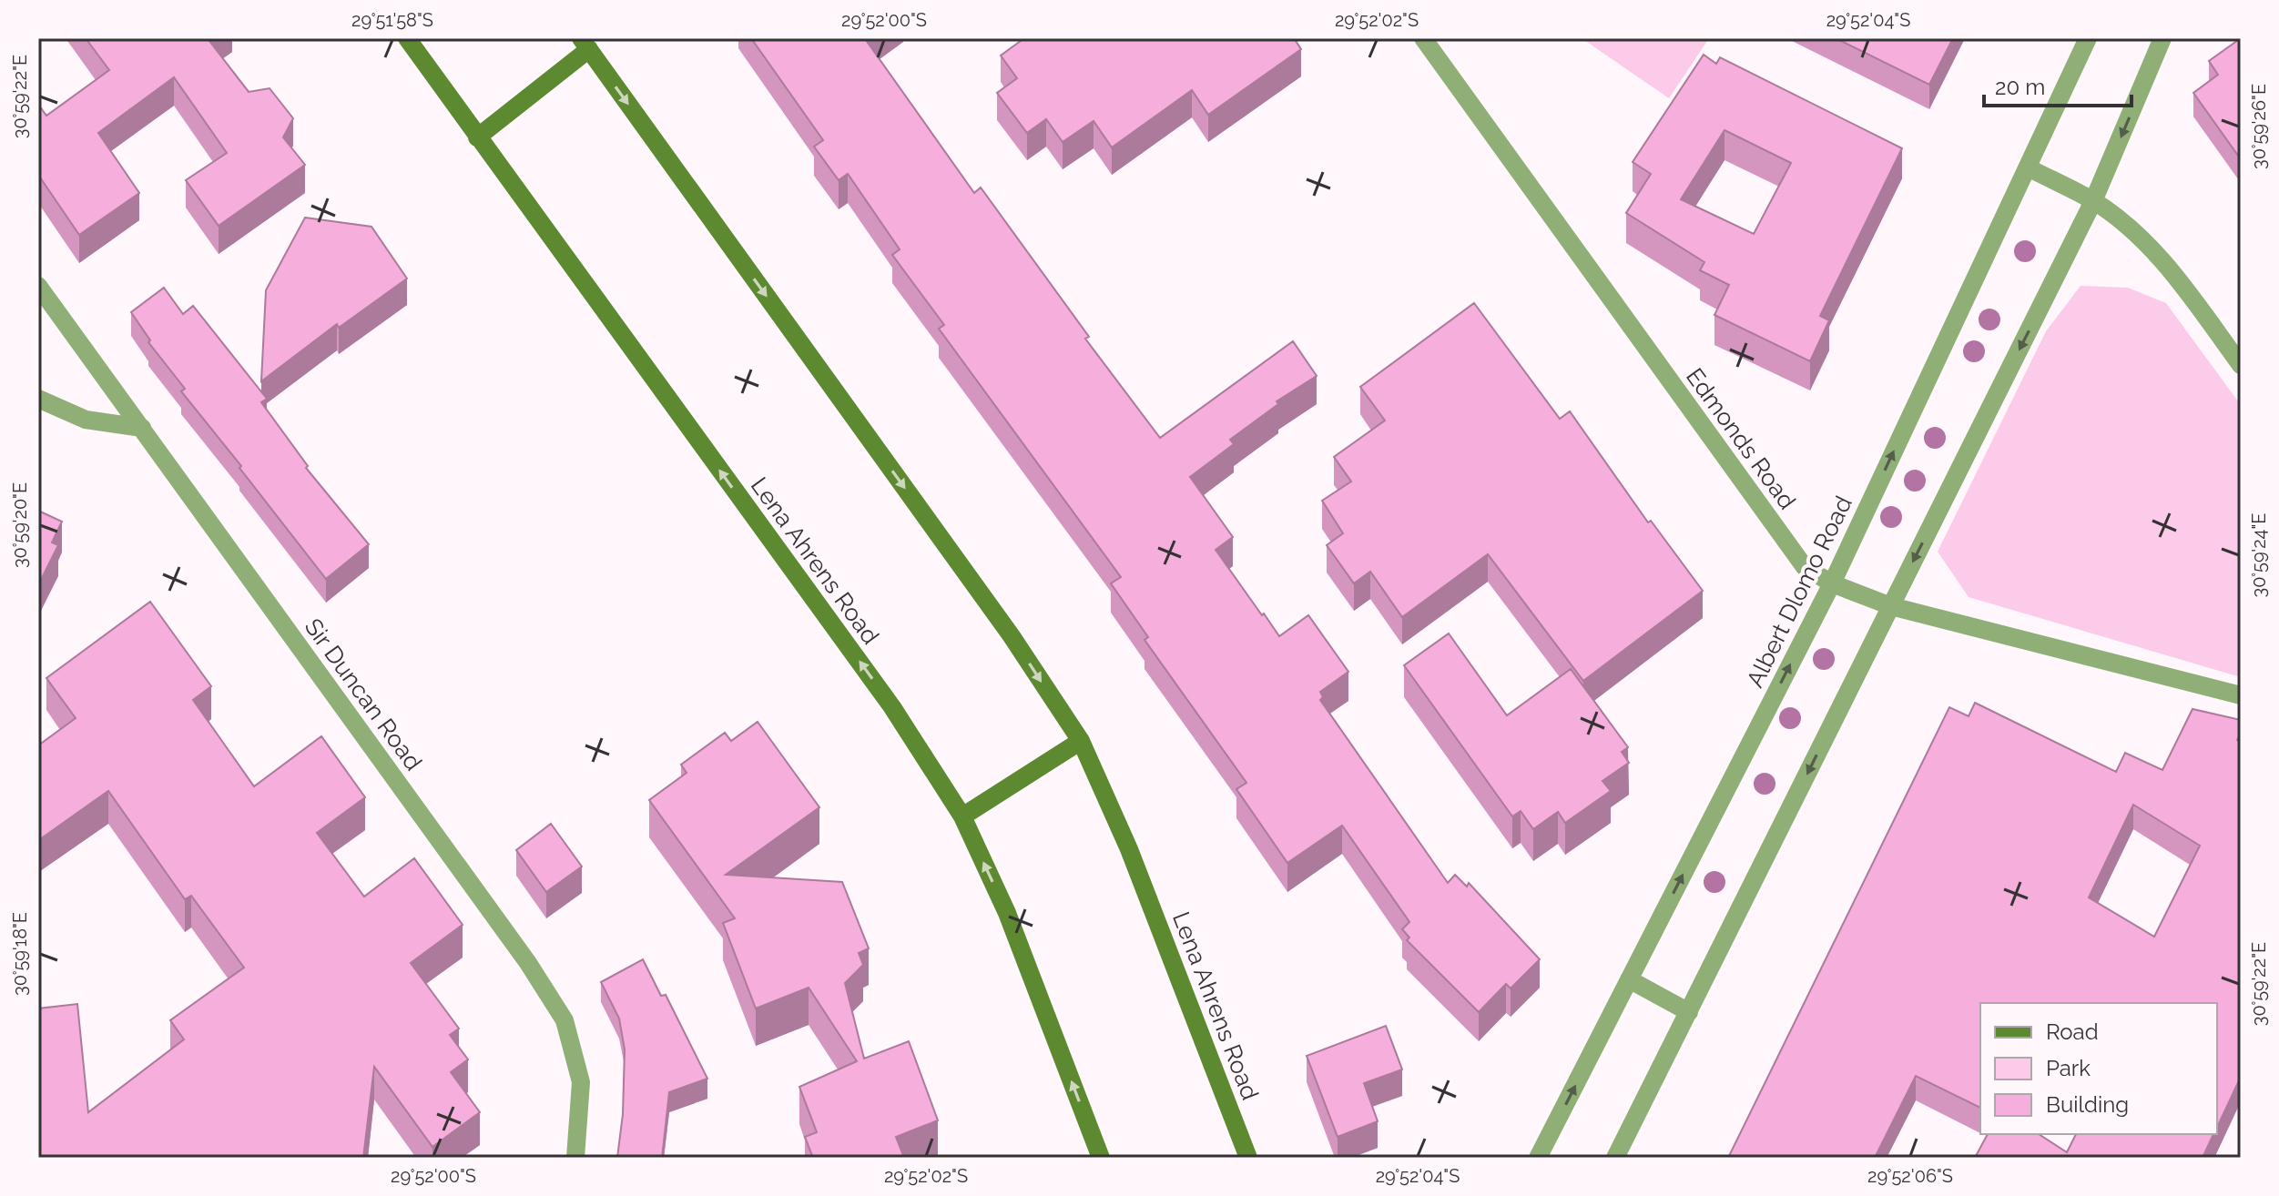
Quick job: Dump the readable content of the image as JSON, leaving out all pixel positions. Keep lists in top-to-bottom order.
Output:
{
  "streets": {
    "main road": ["Lena Ahrens Road"],
    "street": ["Edmonds Road", "Albert Dlomo Road", "Sir Duncan Road"]
  },
  "crossings": [
    ["Edmonds Road", "Albert Dlomo Road"]
  ],
  "legend": ["Road", "Park", "Building"],
  "scale_bar": "20 m",
  "coordinates": [
    "29°51'58\"S",
    "29°52'00\"S",
    "29°52'02\"S",
    "29°52'04\"S",
    "30°59'22\"E",
    "30°59'26\"E",
    "30°59'20\"E",
    "30°59'24\"E",
    "30°59'18\"E",
    "29°52'06\"S"
  ]
}
